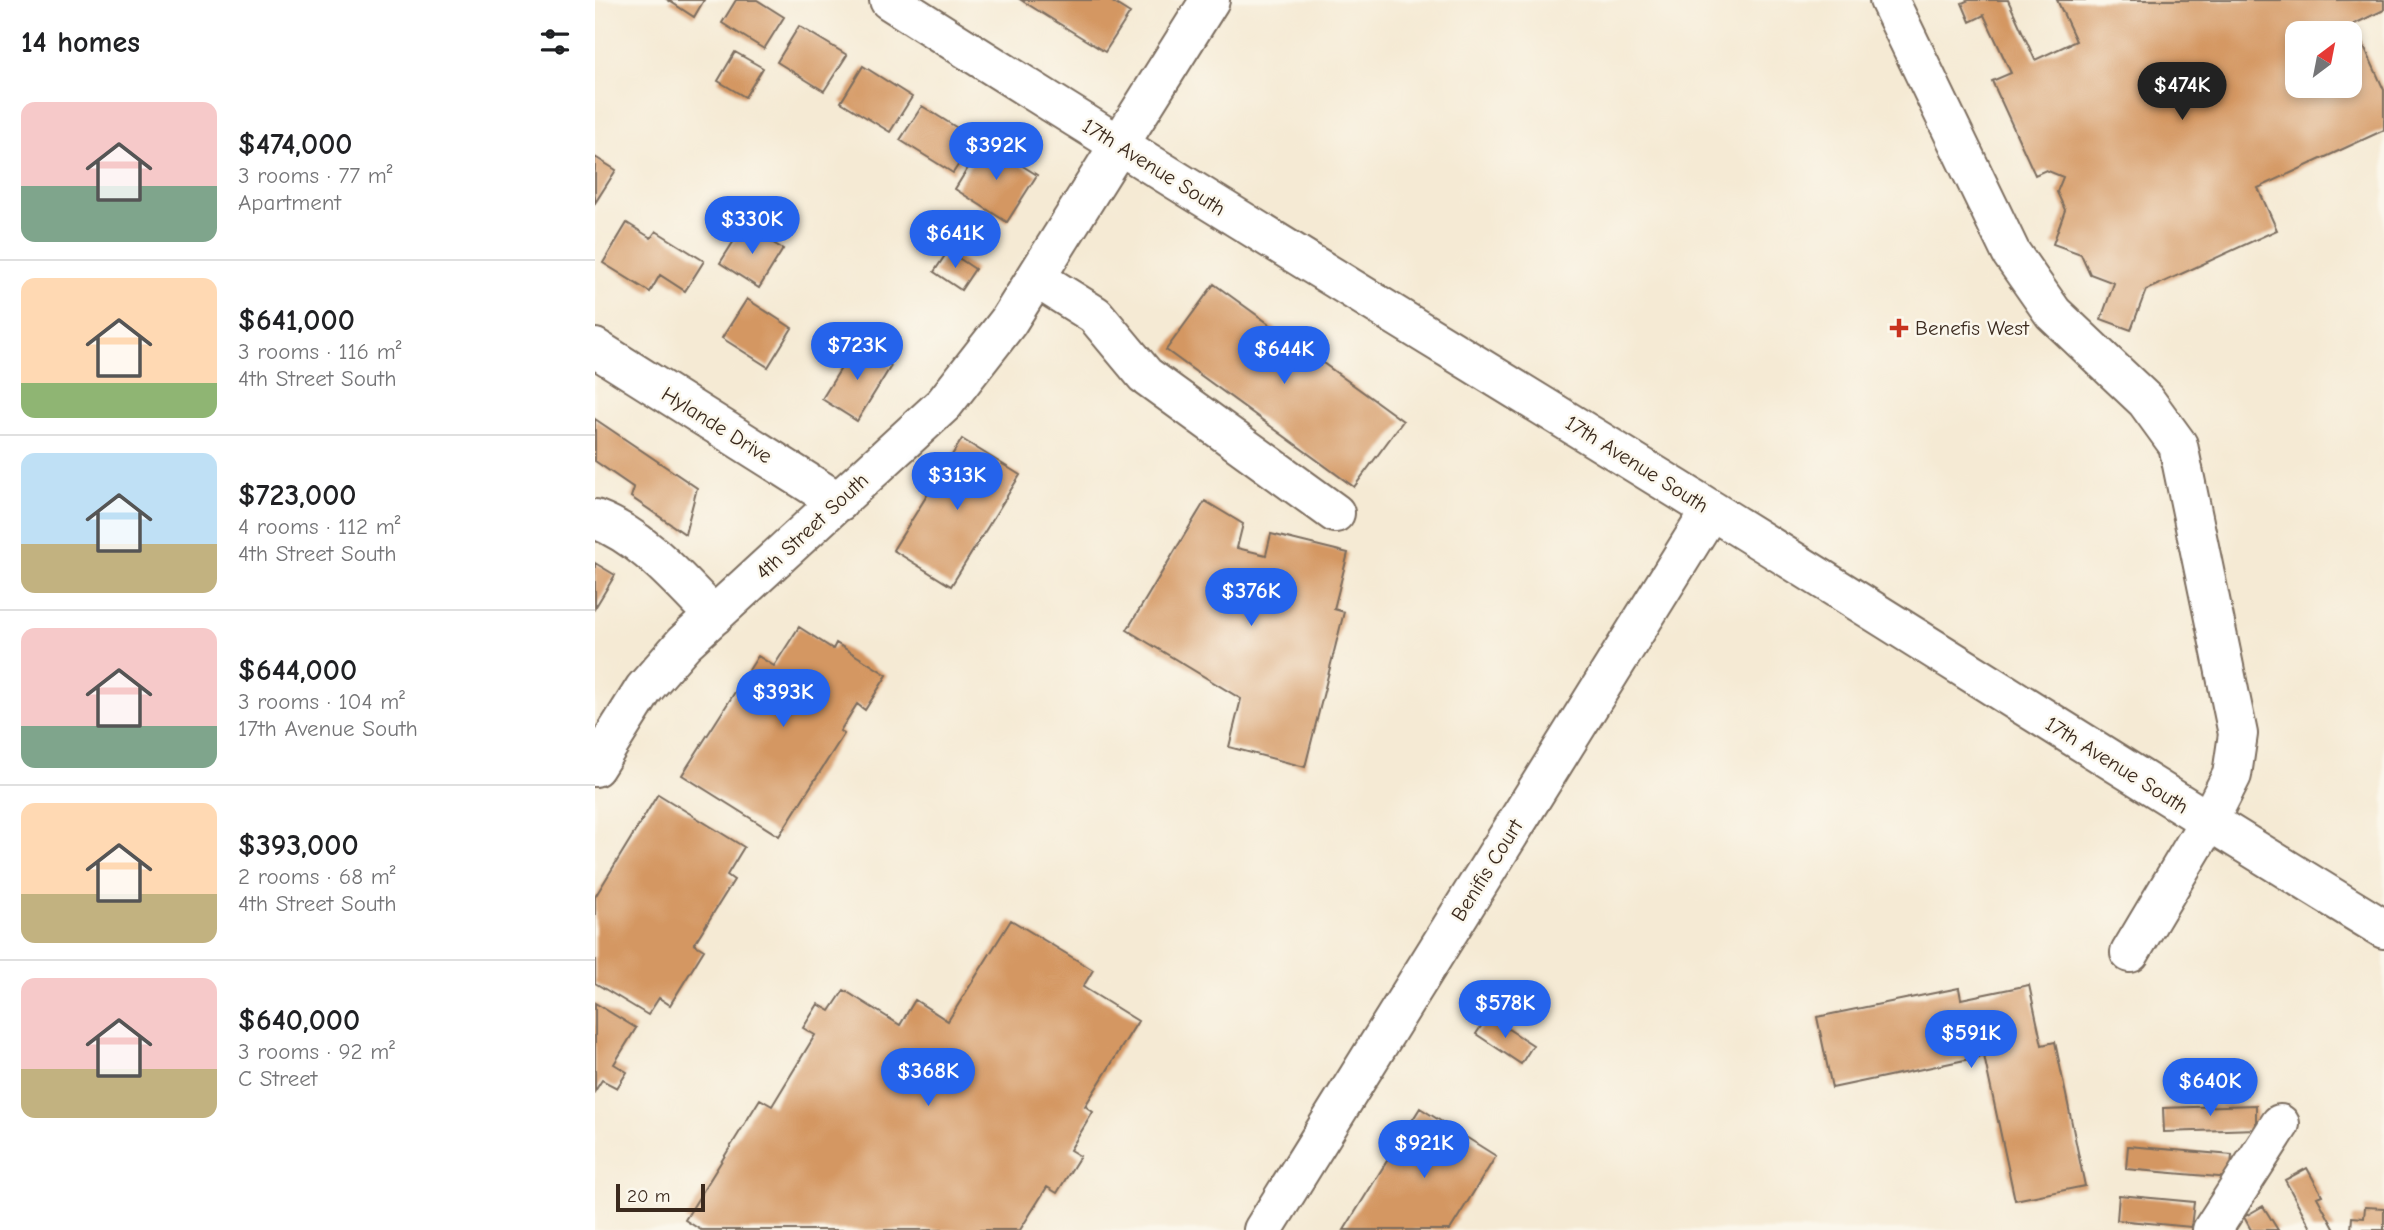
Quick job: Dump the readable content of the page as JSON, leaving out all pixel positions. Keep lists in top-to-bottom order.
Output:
{
  "streets": {
    "street": [
      "17th Avenue South",
      "Hylande Drive",
      "4th Street South",
      "Benifis Court"
    ]
  },
  "crossings": [
    ["17th Avenue South", "4th Street South"],
    ["17th Avenue South", "Benifis Court"],
    ["Hylande Drive", "4th Street South"]
  ],
  "places": {
    "health": ["Benefis West"]
  },
  "scale_bar": "20 m",
  "north": "top right",
  "page": {
    "heading": "14 homes",
    "price": [
      "$474K",
      "$392K",
      "$330K",
      "$641K",
      "$723K",
      "$644K",
      "$313K",
      "$376K",
      "$393K",
      "$578K",
      "$591K",
      "$368K",
      "$640K",
      "$921K"
    ],
    "list": [
      {
        "name": "$474,000",
        "note": "3 rooms · 77 m² · Apartment"
      },
      {
        "name": "$641,000",
        "note": "3 rooms · 116 m² · 4th Street South"
      },
      {
        "name": "$723,000",
        "note": "4 rooms · 112 m² · 4th Street South"
      },
      {
        "name": "$644,000",
        "note": "3 rooms · 104 m² · 17th Avenue South"
      },
      {
        "name": "$393,000",
        "note": "2 rooms · 68 m² · 4th Street South"
      },
      {
        "name": "$640,000",
        "note": "3 rooms · 92 m² · C Street"
      }
    ],
    "scale": "20 m"
  }
}
